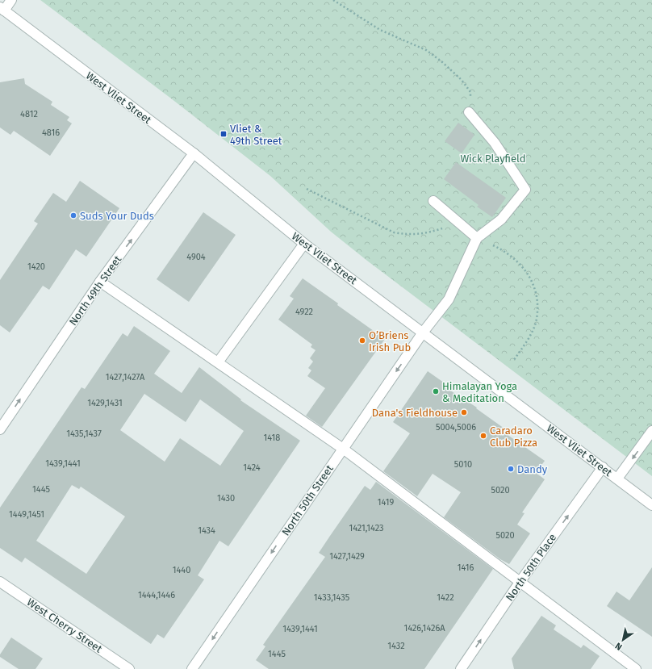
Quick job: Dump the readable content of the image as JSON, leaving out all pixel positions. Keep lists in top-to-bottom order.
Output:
{
  "streets": {
    "street": [
      "West Vliet Street",
      "North 49th Street",
      "North 50th Street",
      "North 50th Place",
      "West Cherry Street"
    ]
  },
  "crossings": [
    ["West Vliet Street", "North 49th Street"],
    ["West Vliet Street", "North 50th Street"],
    ["West Vliet Street", "North 50th Place"]
  ],
  "one_way": ["North 49th Street", "North 50th Street", "North 50th Place"],
  "parks": ["Wick Playfield"],
  "places": {
    "transit": ["Vliet & 49th Street"],
    "other": [
      "Suds Your Duds",
      "O’Briens Irish Pub",
      "Himalayan Yoga & Meditation",
      "Dana's Fieldhouse",
      "Caradaro Club Pizza",
      "Dandy"
    ]
  },
  "house_numbers": [
    "4812",
    "4816",
    "4904",
    "1420",
    "4922",
    "1427,1427A",
    "1429,1431",
    "5004,5006",
    "1435,1437",
    "1418",
    "1439,1441",
    "5010",
    "1424",
    "1445",
    "5020",
    "1430",
    "1419",
    "1449,1451",
    "1421,1423",
    "1434",
    "5020",
    "1427,1429",
    "1416",
    "1440",
    "1444,1446",
    "1433,1435",
    "1422",
    "1426,1426A",
    "1439,1441",
    "1432",
    "1445"
  ],
  "north": "bottom left"
}
